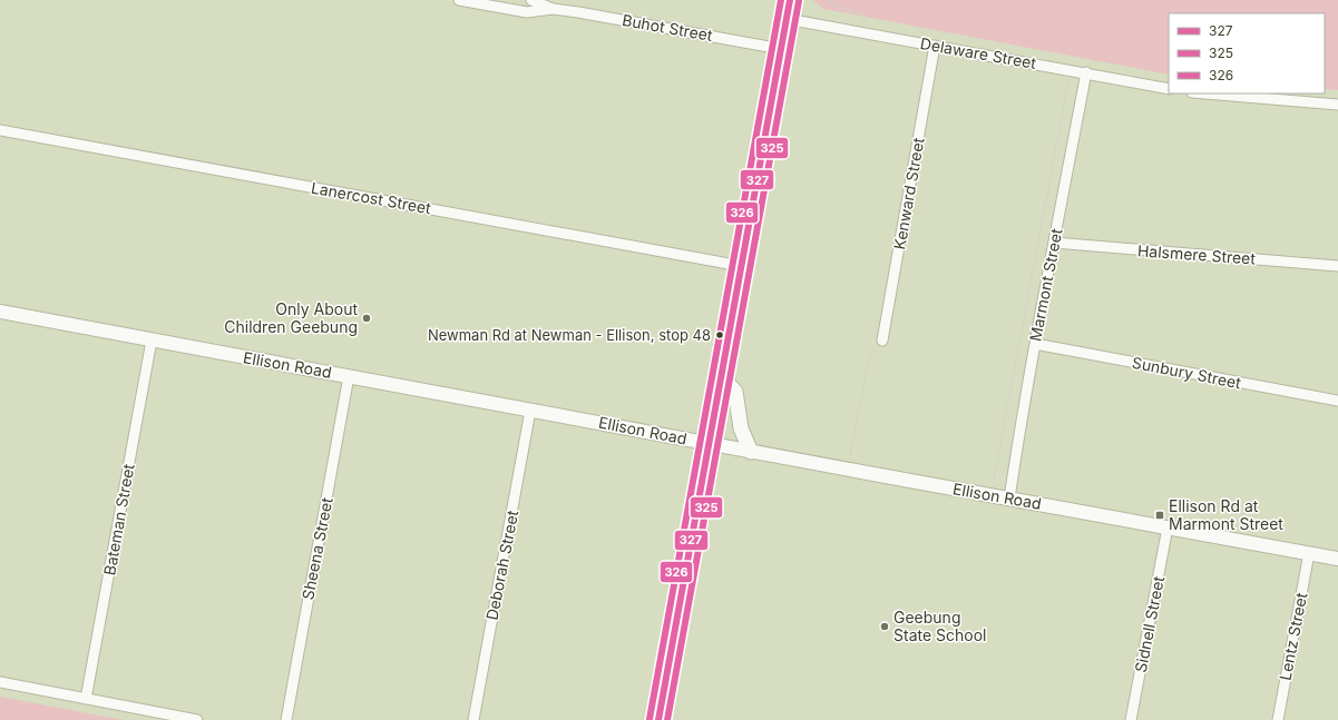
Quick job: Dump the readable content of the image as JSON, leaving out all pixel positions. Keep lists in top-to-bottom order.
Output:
{
  "streets": {
    "street": [
      "Buhot Street",
      "Delaware Street",
      "Kenward Street",
      "Lanercost Street",
      "Halsmere Street",
      "Marmont Street",
      "Ellison Road",
      "Sunbury Street",
      "Bateman Street",
      "Sheena Street",
      "Deborah Street",
      "Sidnell Street",
      "Lentz Street"
    ]
  },
  "crossings": [
    ["Delaware Street", "Kenward Street"],
    ["Delaware Street", "Marmont Street"],
    ["Halsmere Street", "Marmont Street"],
    ["Marmont Street", "Ellison Road"],
    ["Marmont Street", "Sunbury Street"],
    ["Ellison Road", "Bateman Street"],
    ["Ellison Road", "Sheena Street"],
    ["Ellison Road", "Deborah Street"],
    ["Ellison Road", "Sidnell Street"],
    ["Ellison Road", "Lentz Street"]
  ],
  "places": {
    "other": ["Only About Children Geebung", "Newman Rd at Newman - Ellison, stop 48", "Geebung State School"],
    "transit": ["Ellison Rd at Marmont Street"]
  },
  "lines": ["transit line 327", "transit line 326", "transit line 325"],
  "legend": ["327", "325", "326"]
}
